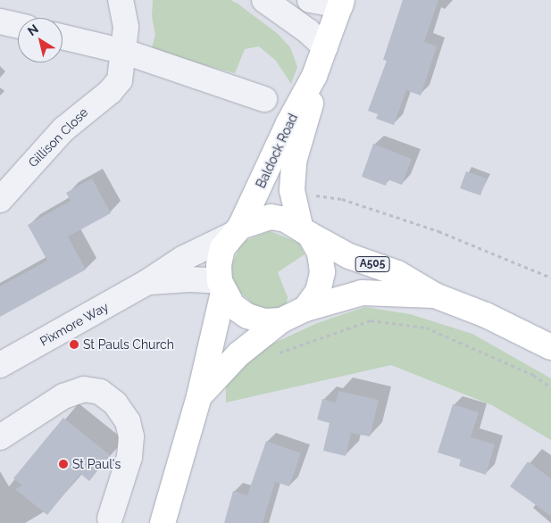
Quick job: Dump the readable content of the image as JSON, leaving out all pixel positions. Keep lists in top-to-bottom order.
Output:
{
  "streets": {
    "main road": ["Baldock Road", "A505"],
    "street": ["Gillison Close", "Pixmore Way"]
  },
  "crossings": [
    ["Baldock Road", "A505"],
    ["Baldock Road", "Pixmore Way"],
    ["A505", "Pixmore Way"]
  ],
  "places": ["St Pauls Church", "St Paul's"],
  "north": "top left"
}
